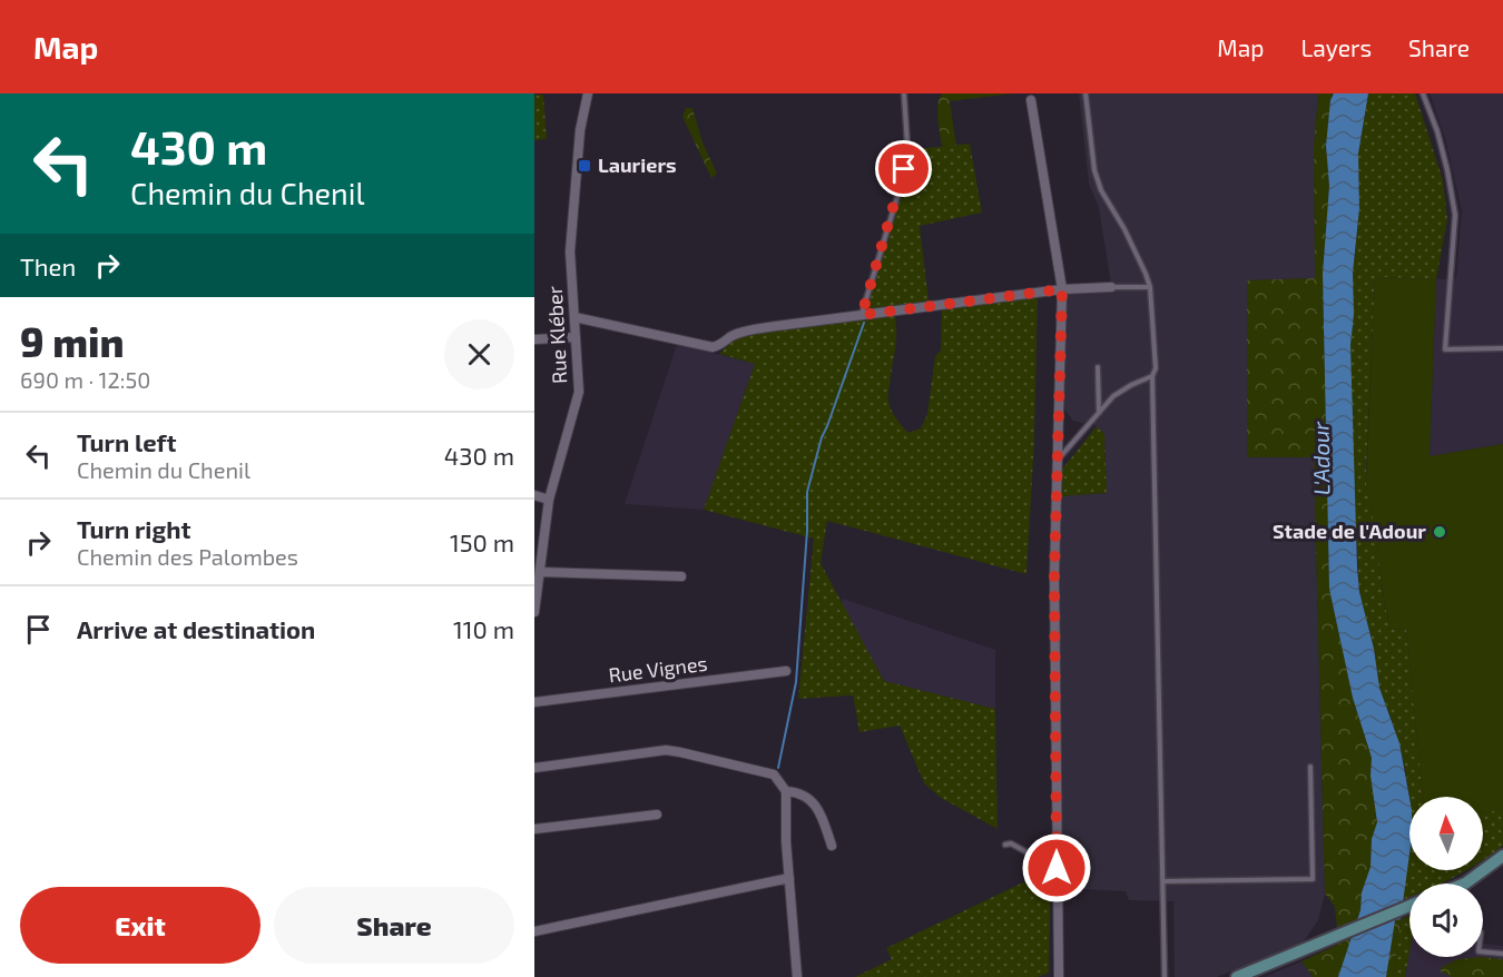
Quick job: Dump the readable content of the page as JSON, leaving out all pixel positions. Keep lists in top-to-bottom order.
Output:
{
  "streets": {
    "street": ["Rue Kléber", "Rue Vignes"]
  },
  "water": ["L'Adour"],
  "places": {
    "transit": ["Lauriers"],
    "other": ["Stade de l'Adour"]
  },
  "north": "top",
  "page": {
    "header": "Map",
    "nav": ["Map", "Layers", "Share"],
    "turn": ["430 m", "Chemin du Chenil"],
    "then": "Then",
    "heading": ["9 min", "690 m · 12:50"],
    "list": [
      {
        "name": "Turn left",
        "note": "Chemin du Chenil",
        "value": "430 m"
      },
      {
        "name": "Turn right",
        "note": "Chemin des Palombes",
        "value": "150 m"
      },
      {
        "name": "Arrive at destination",
        "value": "110 m"
      }
    ],
    "buttons": ["Exit", "Share"]
  }
}
